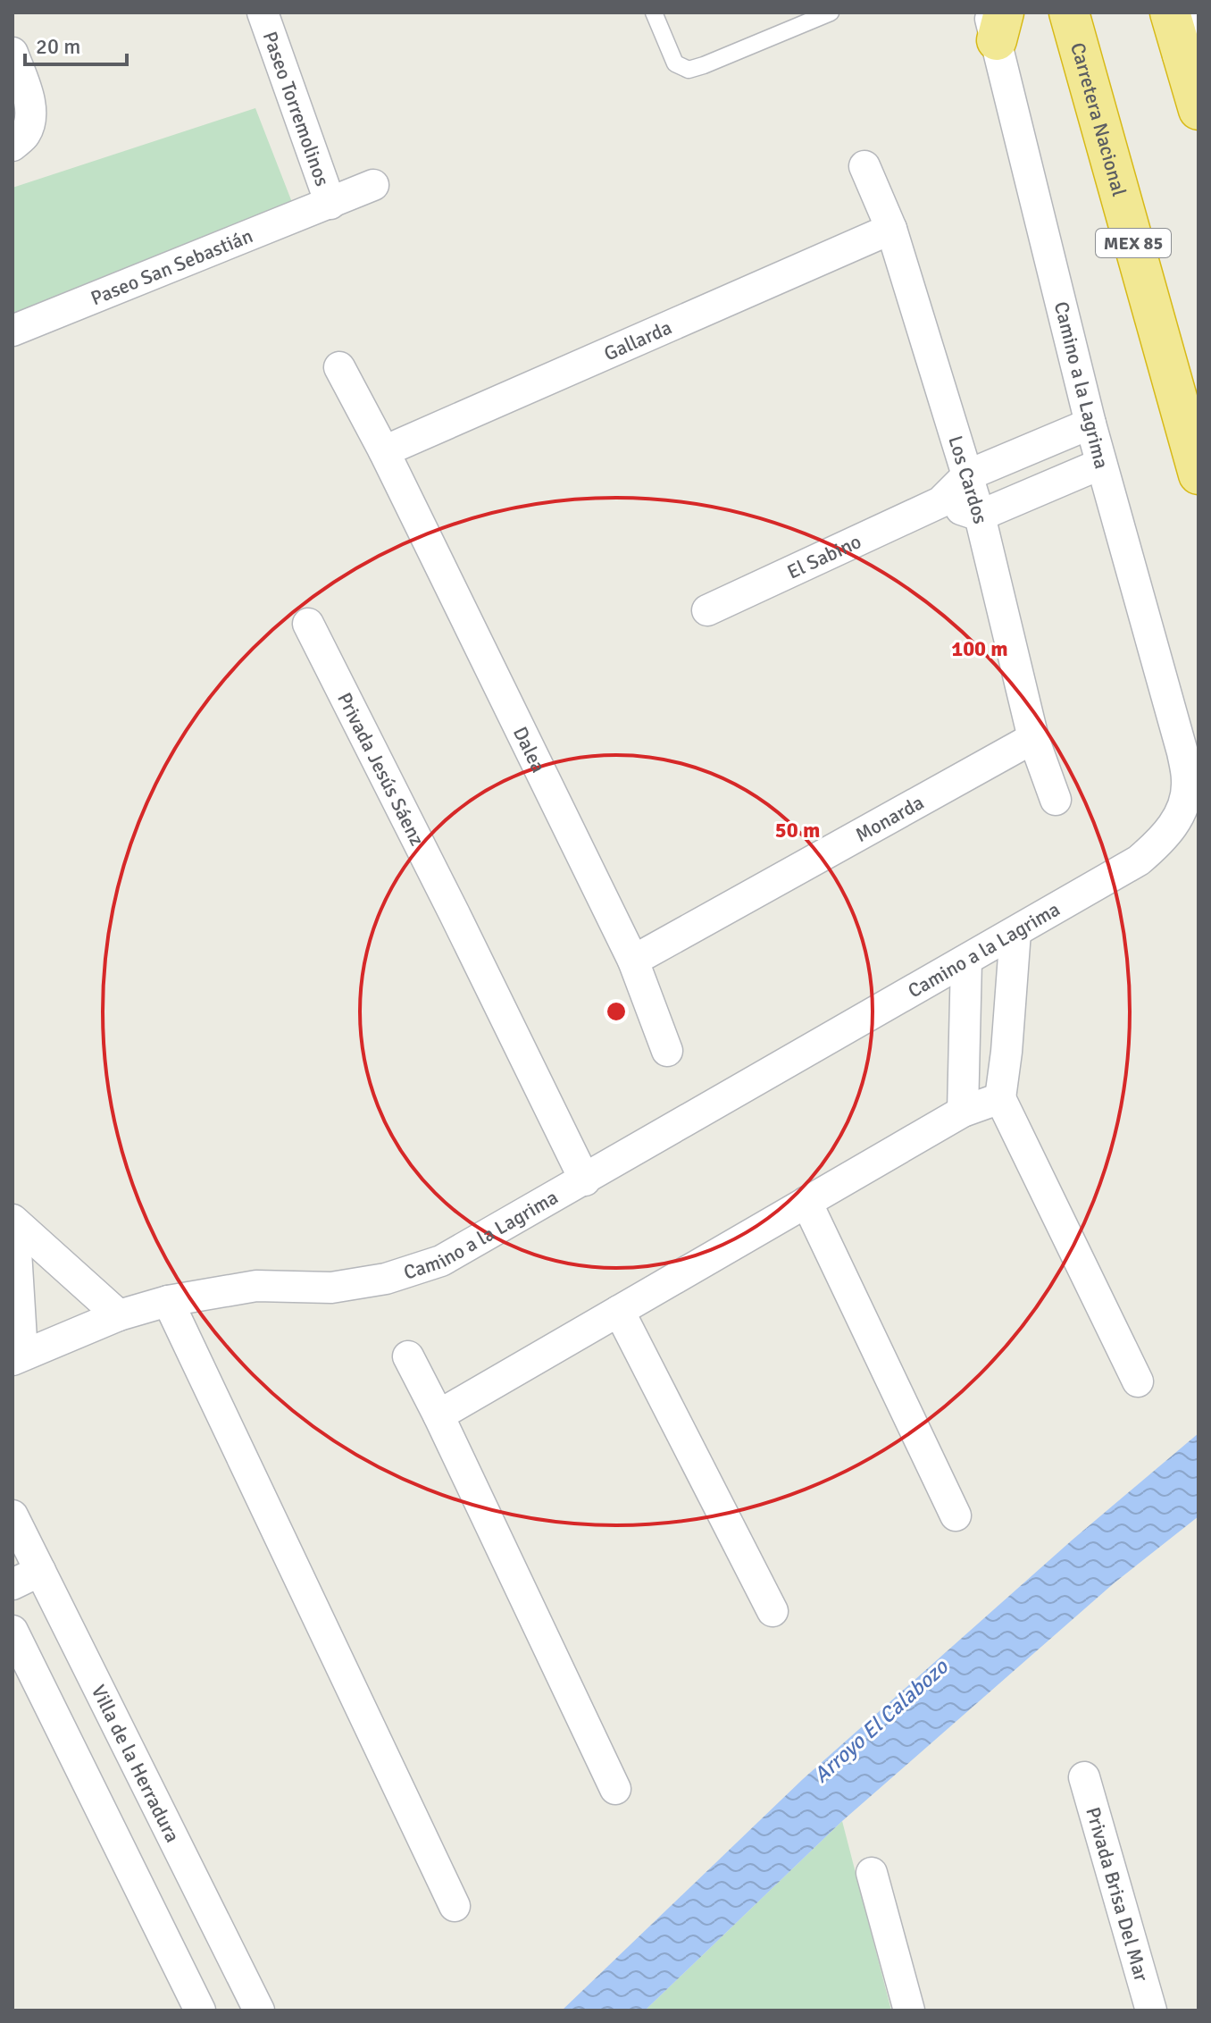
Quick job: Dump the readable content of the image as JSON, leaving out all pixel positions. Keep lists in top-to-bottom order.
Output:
{
  "streets": {
    "highway": ["Carretera Nacional", "MEX 85"],
    "street": [
      "Paseo Torremolinos",
      "Paseo San Sebastián",
      "Gallarda",
      "Camino a la Lagrima",
      "Los Cardos",
      "El Sabino",
      "Dalea",
      "Privada Jesús Sáenz",
      "Monarda",
      "Villa de la Herradura",
      "Privada Brisa Del Mar"
    ]
  },
  "crossings": [
    ["Paseo Torremolinos", "Paseo San Sebastián"],
    ["Gallarda", "Los Cardos"],
    ["Gallarda", "Dalea"],
    ["Camino a la Lagrima", "El Sabino"],
    ["Camino a la Lagrima", "Privada Jesús Sáenz"],
    ["Los Cardos", "El Sabino"],
    ["Los Cardos", "Monarda"],
    ["Dalea", "Monarda"]
  ],
  "water": ["Arroyo El Calabozo"],
  "scale_bar": "20 m",
  "rings": ["100 m", "50 m"]
}
